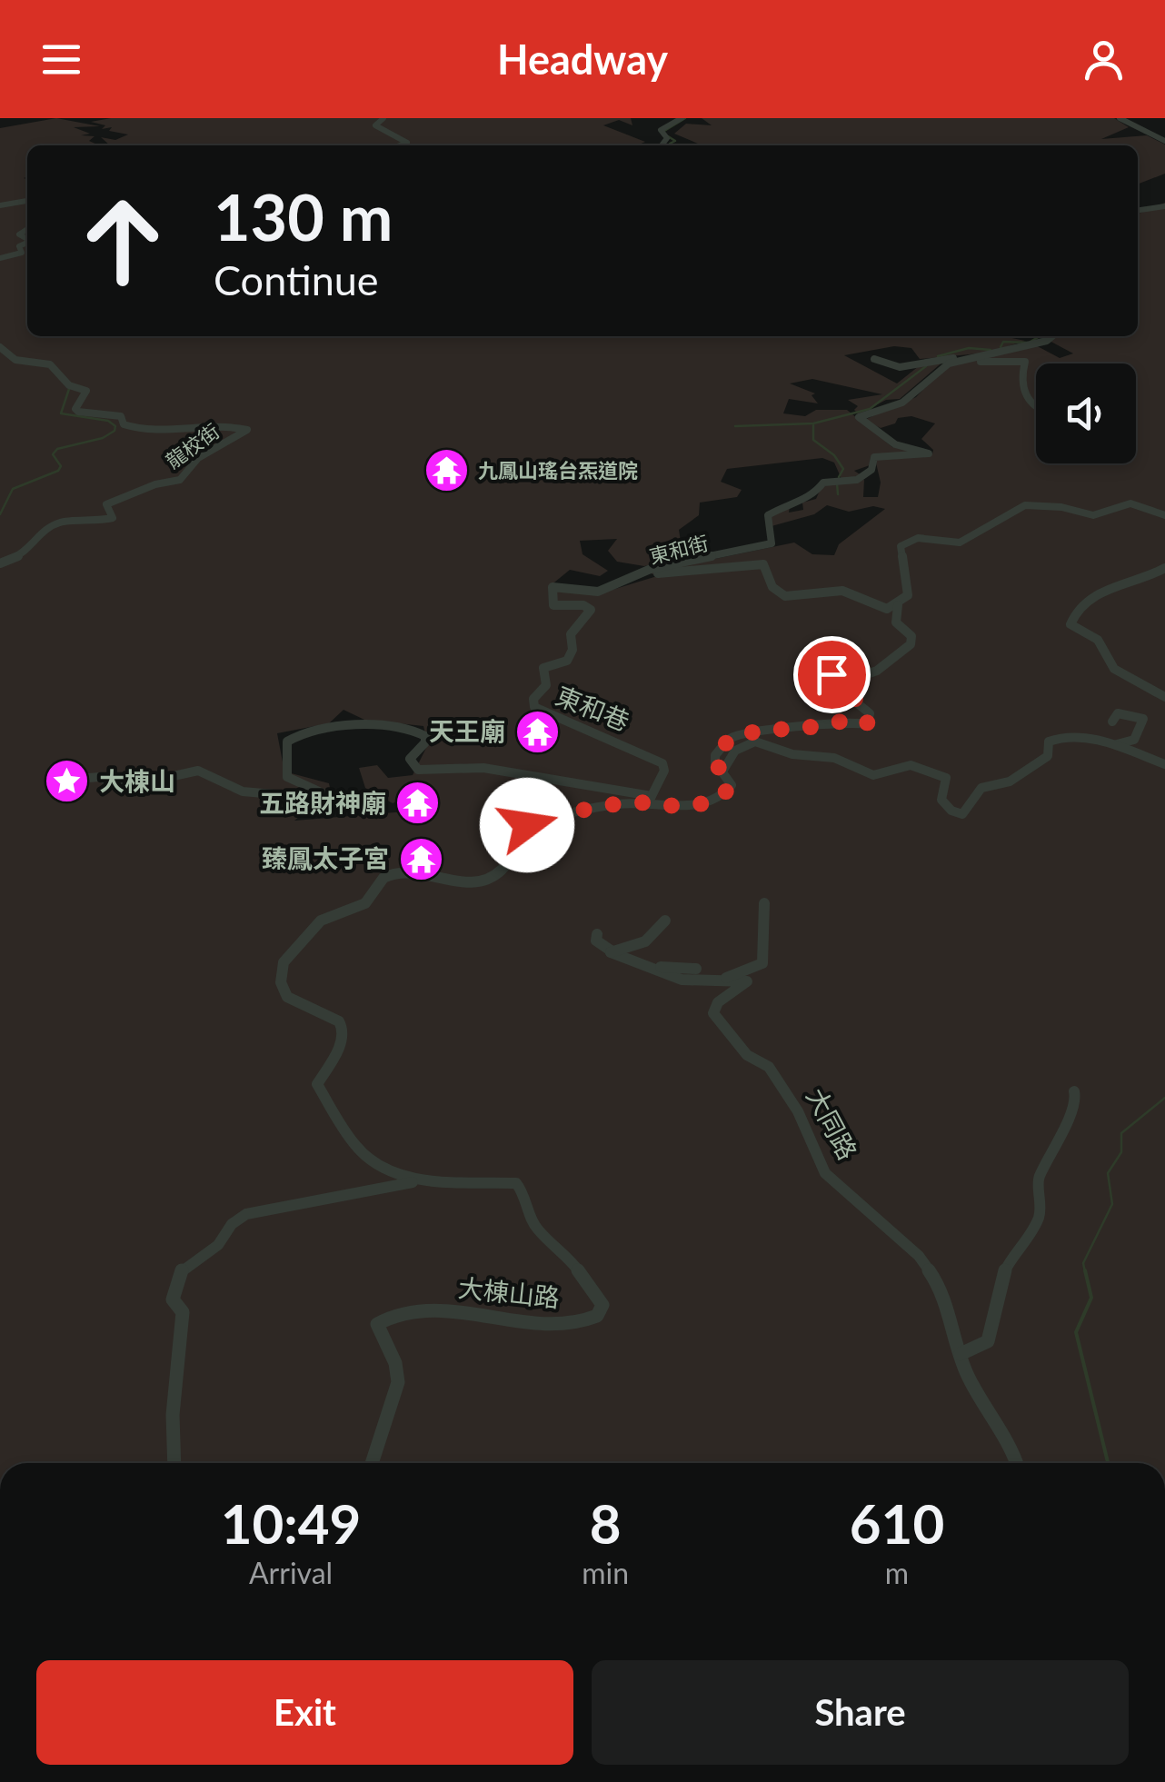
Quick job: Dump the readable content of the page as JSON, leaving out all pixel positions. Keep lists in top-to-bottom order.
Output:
{
  "streets": {
    "street": [
      "龍校街",
      "東和街",
      "東和巷",
      "大同路",
      "大棟山路"
    ]
  },
  "crossings": [
    ["東和街", "東和巷"],
    ["東和巷", "大棟山路"]
  ],
  "places": {
    "temple": [
      "九鳳山瑤台炁道院",
      "天王廟",
      "五路財神廟",
      "臻鳳太子宮"
    ],
    "place": ["大棟山"]
  },
  "page": {
    "header": "Headway",
    "turn": ["130 m", "Continue"],
    "eta": [
      "10:49",
      "Arrival",
      "8",
      "min",
      "610",
      "m"
    ],
    "buttons": ["Exit", "Share"]
  }
}
